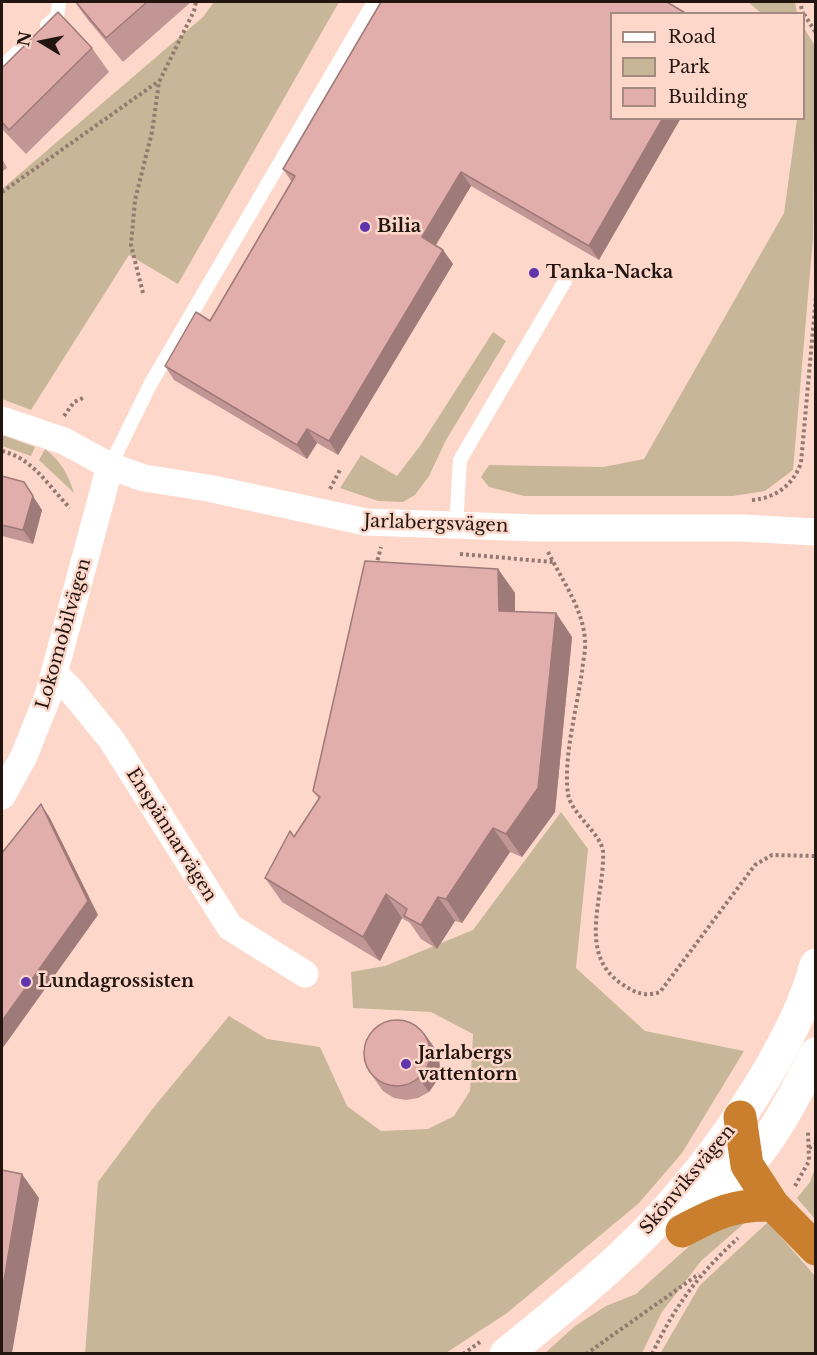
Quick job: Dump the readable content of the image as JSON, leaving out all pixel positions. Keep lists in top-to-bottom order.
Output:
{
  "streets": {
    "street": [
      "Jarlabergsvägen",
      "Lokomobilvägen",
      "Enspännarvägen",
      "Skönviksvägen"
    ]
  },
  "crossings": [
    ["Jarlabergsvägen", "Lokomobilvägen"],
    ["Lokomobilvägen", "Enspännarvägen"]
  ],
  "places": [
    "Bilia",
    "Tanka-Nacka",
    "Lundagrossisten",
    "Jarlabergs vattentorn"
  ],
  "legend": ["Road", "Park", "Building"],
  "north": "left"
}
